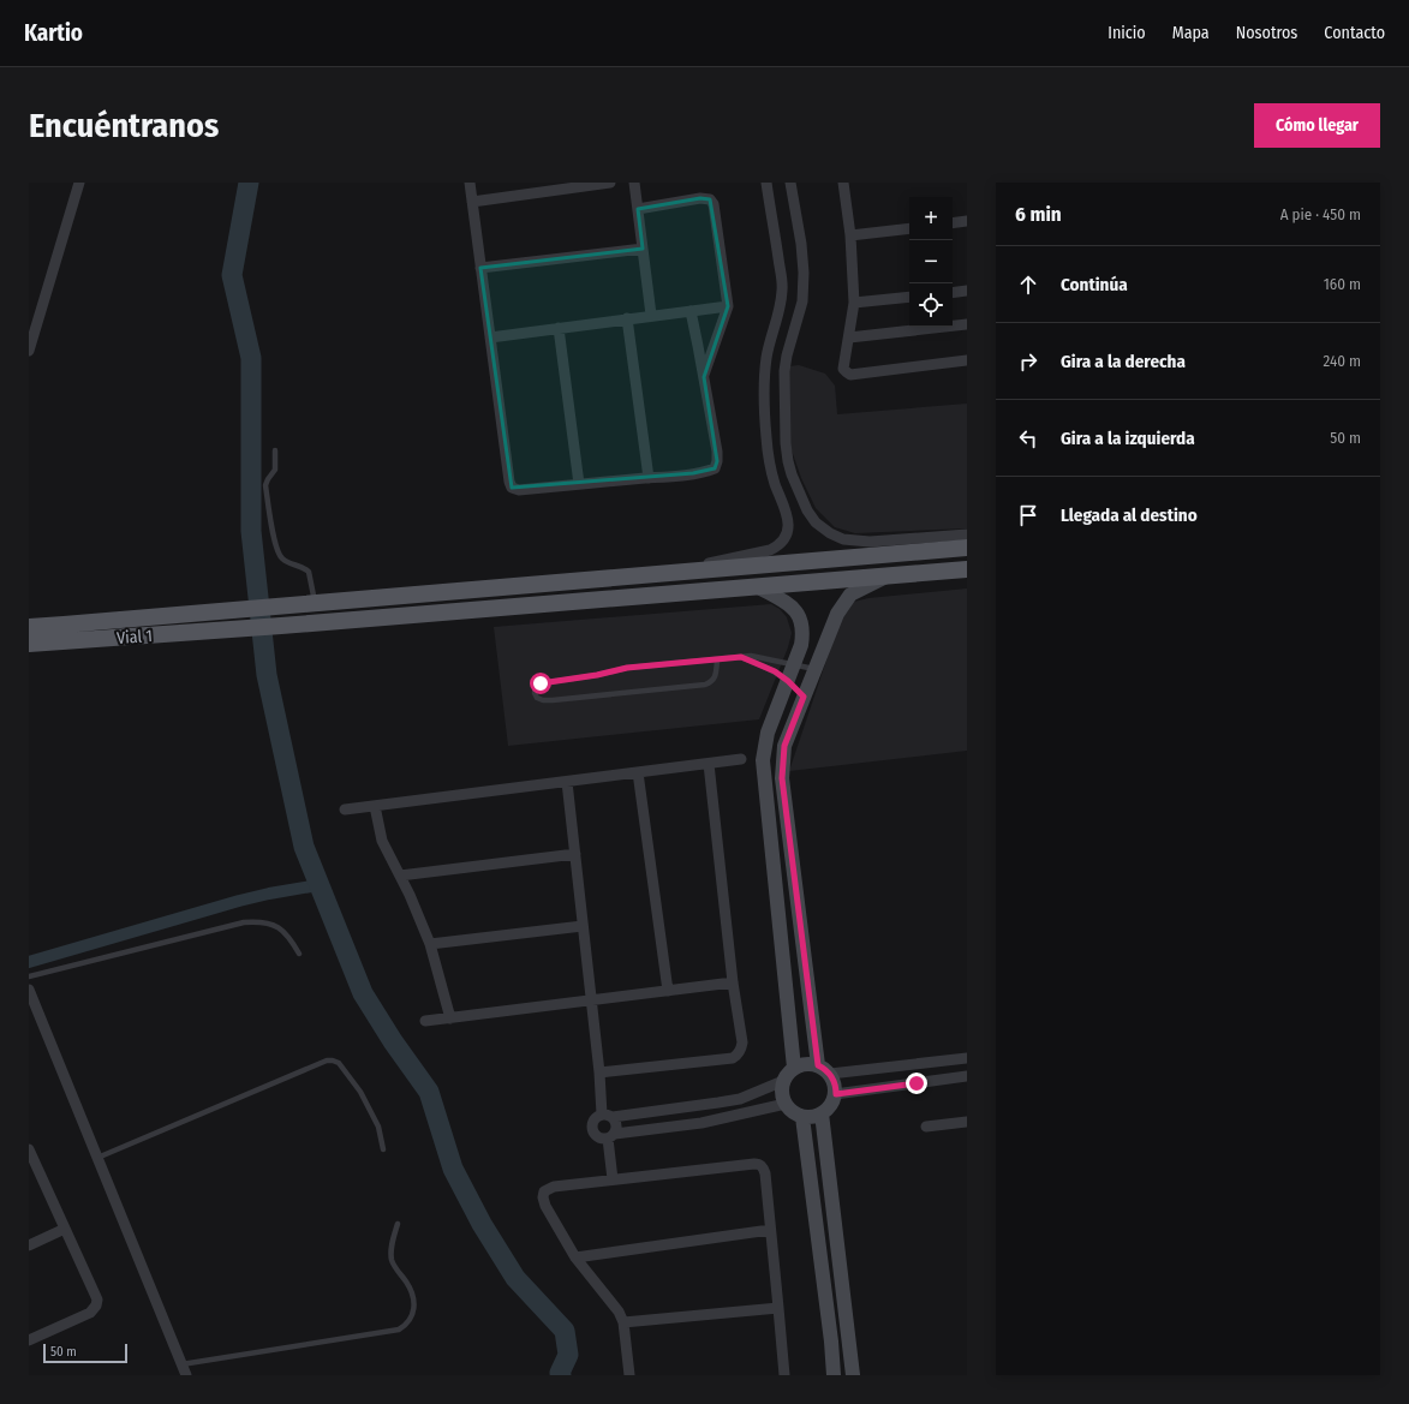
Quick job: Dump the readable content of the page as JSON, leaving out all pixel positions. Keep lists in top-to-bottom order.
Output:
{
  "streets": {
    "main road": ["Vial 1"]
  },
  "scale_bar": "50 m",
  "page": {
    "header": "Kartio",
    "nav": [
      "Inicio",
      "Mapa",
      "Nosotros",
      "Contacto"
    ],
    "buttons": "Cómo llegar",
    "title": "Encuéntranos",
    "heading": ["6 min", "A pie · 450 m"],
    "map_buttons": ["+", "−"],
    "list": [
      ["Continúa", "160 m"],
      ["Gira a la derecha", "240 m"],
      ["Gira a la izquierda", "50 m"],
      "Llegada al destino"
    ],
    "scale": "50 m"
  }
}
